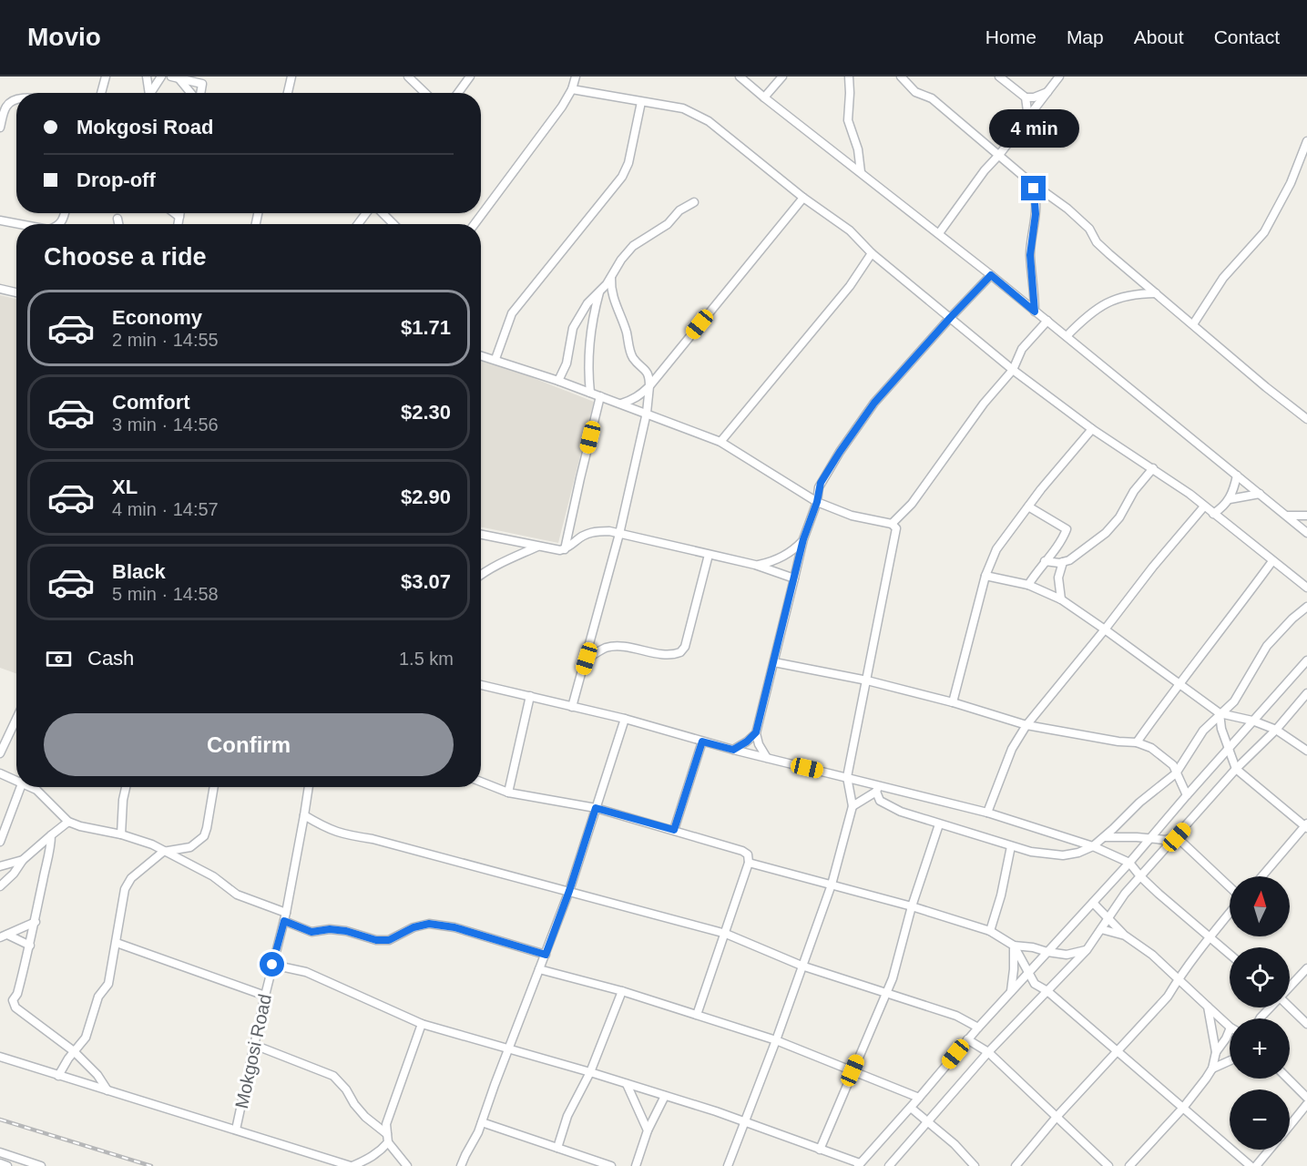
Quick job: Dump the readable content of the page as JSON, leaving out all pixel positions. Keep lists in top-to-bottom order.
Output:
{
  "streets": {
    "street": ["Mokgosi Road"]
  },
  "north": "top",
  "page": {
    "header": "Movio",
    "nav": [
      "Home",
      "Map",
      "About",
      "Contact"
    ],
    "banner": ["Mokgosi Road", "Drop-off"],
    "bubble": "4 min",
    "heading": "Choose a ride",
    "list": [
      {
        "name": "Economy",
        "note": "2 min · 14:55",
        "value": "$1.71"
      },
      {
        "name": "Comfort",
        "note": "3 min · 14:56",
        "value": "$2.30"
      },
      {
        "name": "XL",
        "note": "4 min · 14:57",
        "value": "$2.90"
      },
      {
        "name": "Black",
        "note": "5 min · 14:58",
        "value": "$3.07"
      }
    ],
    "pay": ["Cash", "1.5 km"],
    "buttons": "Confirm",
    "map_buttons": ["+", "−"]
  }
}
